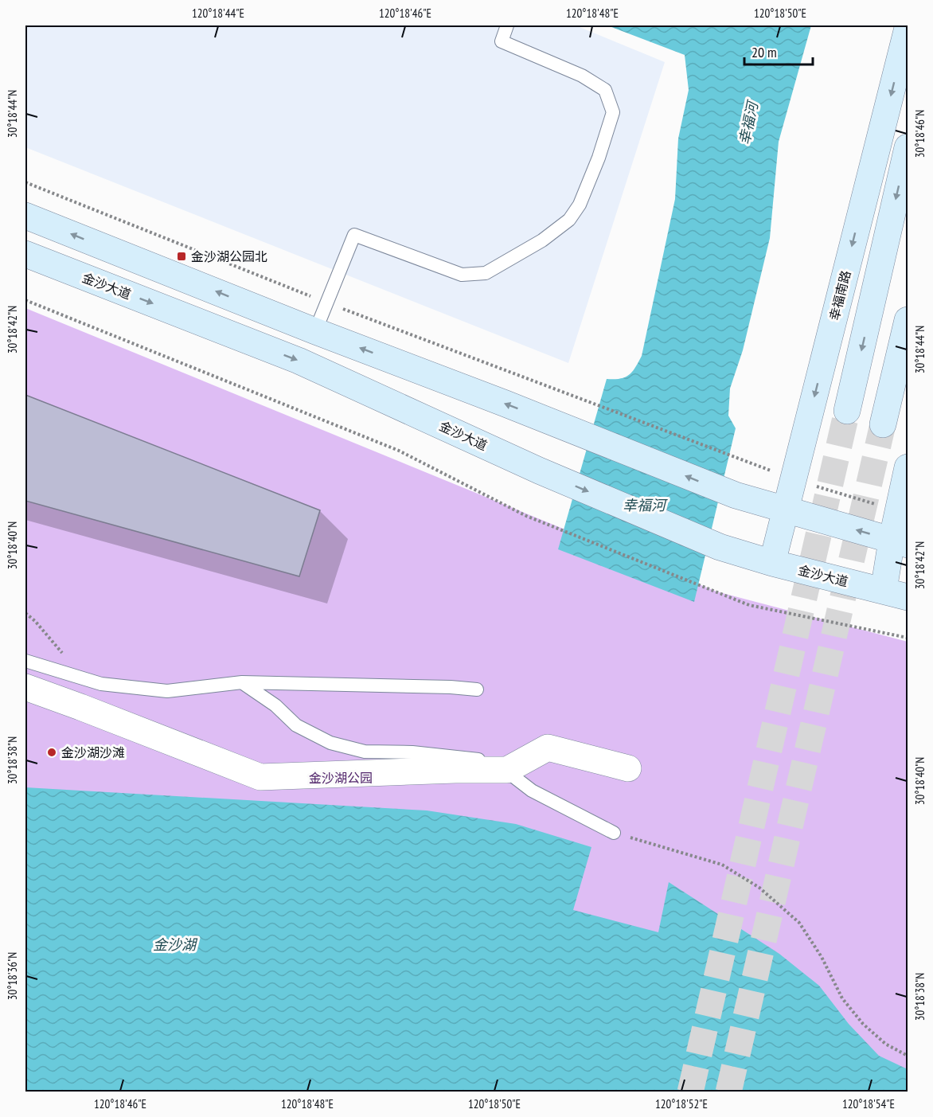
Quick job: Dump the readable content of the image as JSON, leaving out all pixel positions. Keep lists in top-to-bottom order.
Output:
{
  "streets": {
    "main road": ["金沙大道", "幸福南路"]
  },
  "crossings": [
    ["金沙大道", "幸福南路"]
  ],
  "water": ["幸福河", "金沙湖"],
  "parks": ["金沙湖公园"],
  "places": {
    "transit": ["金沙湖公园北"],
    "other": ["金沙湖沙滩"]
  },
  "scale_bar": "20 m",
  "coordinates": [
    "120°18'44\"E",
    "120°18'46\"E",
    "120°18'48\"E",
    "120°18'50\"E",
    "30°18'44\"N",
    "30°18'46\"N",
    "30°18'42\"N",
    "30°18'40\"N",
    "30°18'38\"N",
    "30°18'36\"N",
    "120°18'52\"E",
    "120°18'54\"E"
  ]
}
